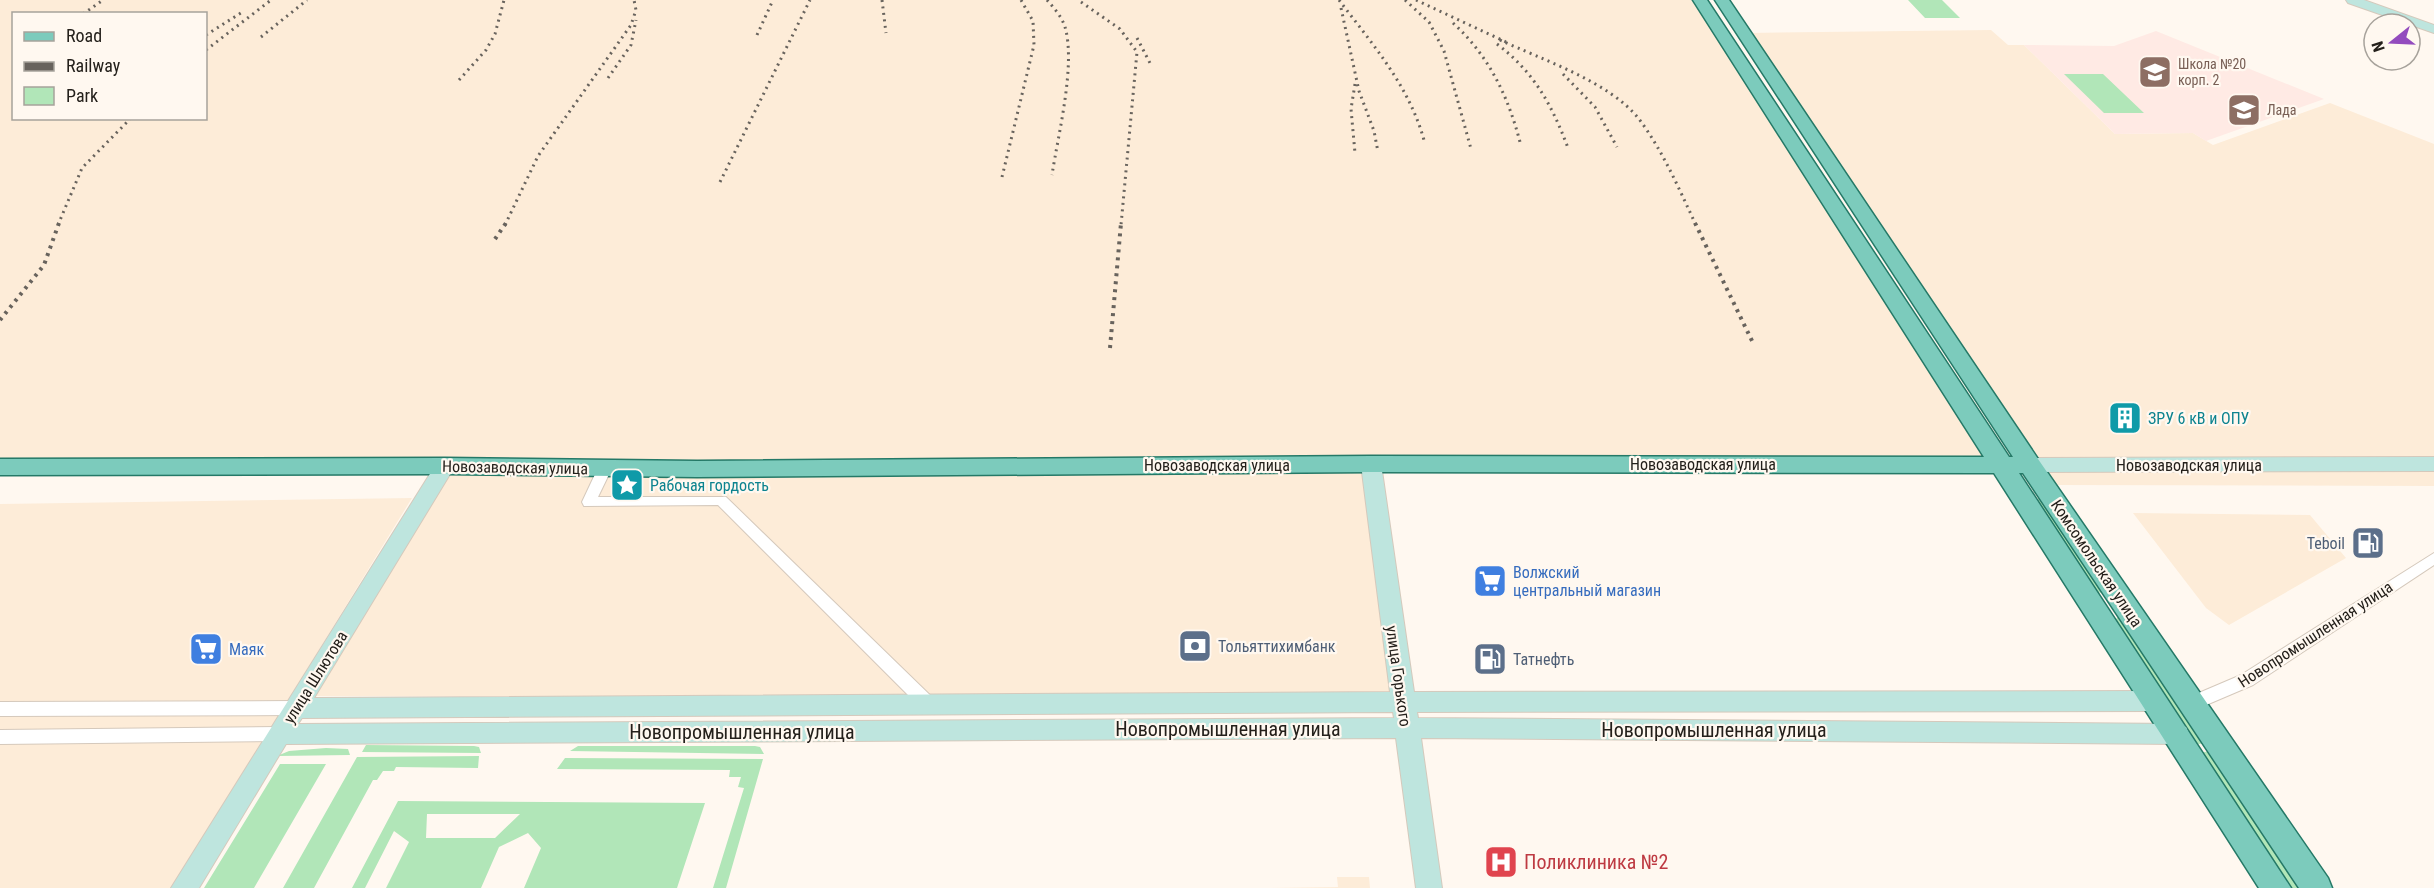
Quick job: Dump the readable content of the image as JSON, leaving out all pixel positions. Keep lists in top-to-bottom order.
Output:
{
  "streets": {
    "main road": [
      "Новозаводская улица",
      "Комсомольская улица",
      "Новопромышленная улица",
      "улица Горького",
      "улица Шлютова"
    ]
  },
  "crossings": [
    ["Новозаводская улица", "Комсомольская улица"],
    ["Новозаводская улица", "улица Горького"],
    ["Новозаводская улица", "улица Шлютова"],
    ["Комсомольская улица", "Новопромышленная улица"],
    ["Новопромышленная улица", "улица Горького"],
    ["Новопромышленная улица", "улица Шлютова"]
  ],
  "places": {
    "school or university": ["Школа №20 корп. 2", "Лада"],
    "building": ["ЗРУ 6 кВ и ОПУ"],
    "place": ["Рабочая гордость"],
    "fuel station": ["Teboil", "Татнефть"],
    "supermarket": ["Волжский центральный магазин", "Маяк"],
    "bank": ["Тольяттихимбанк"],
    "hospital": ["Поликлиника №2"]
  },
  "legend": ["Road", "Railway", "Park"],
  "north": "left"
}
